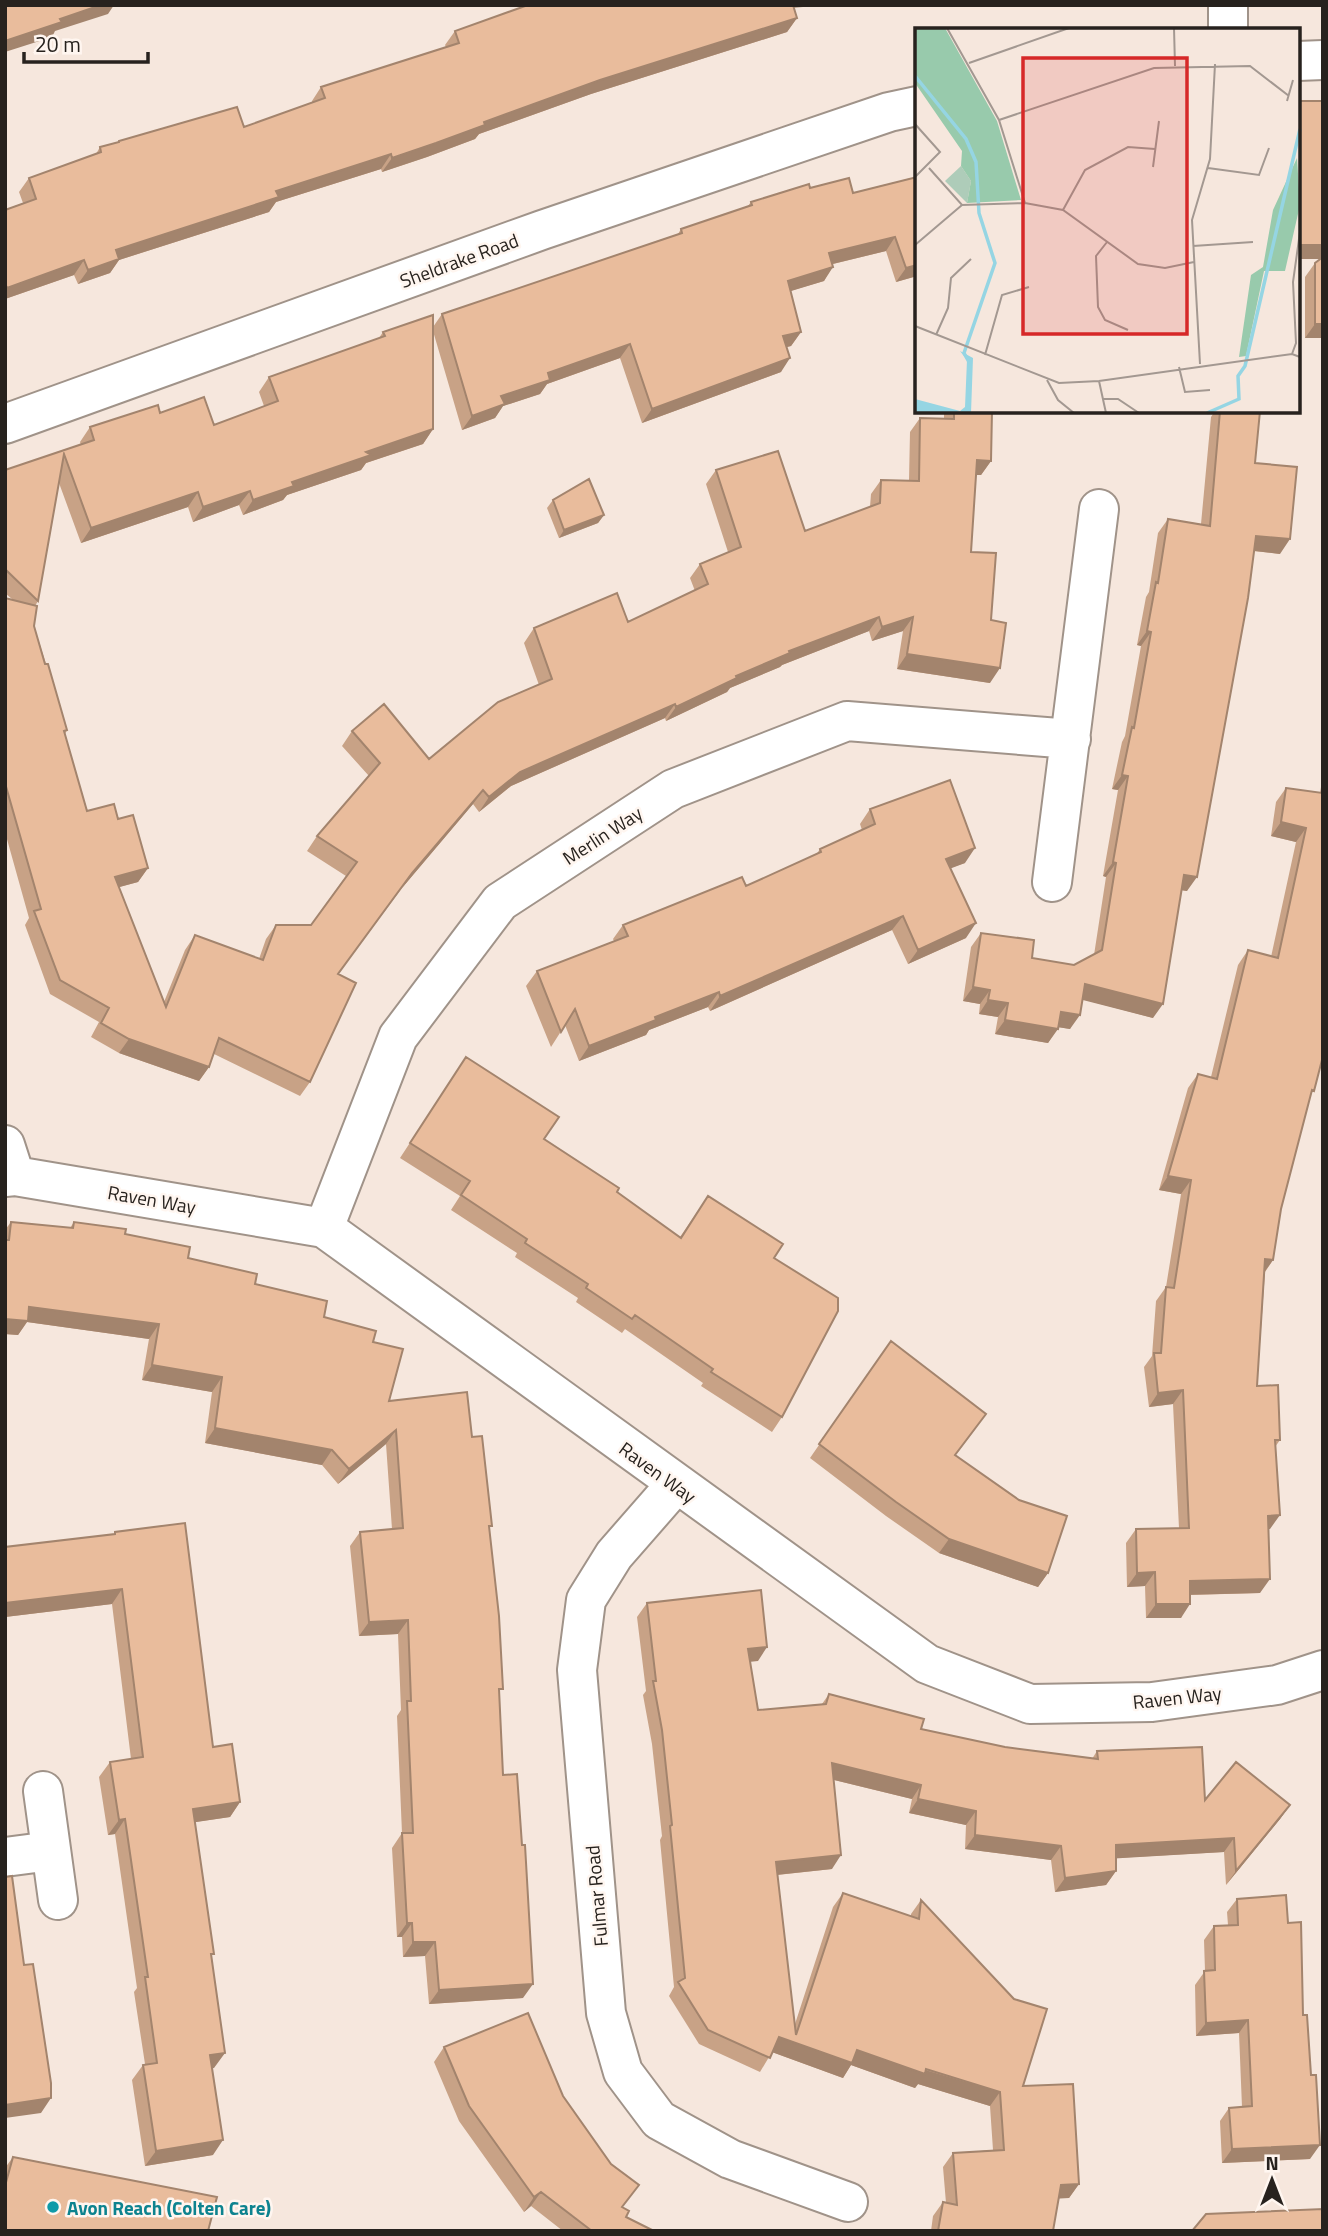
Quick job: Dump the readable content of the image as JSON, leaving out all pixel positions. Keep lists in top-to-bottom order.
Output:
{
  "streets": {
    "street": [
      "Sheldrake Road",
      "Merlin Way",
      "Raven Way",
      "Fulmar Road"
    ]
  },
  "crossings": [
    ["Merlin Way", "Raven Way"],
    ["Raven Way", "Fulmar Road"]
  ],
  "places": ["Avon Reach (Colten Care)"],
  "scale_bar": "20 m",
  "north": "top"
}
